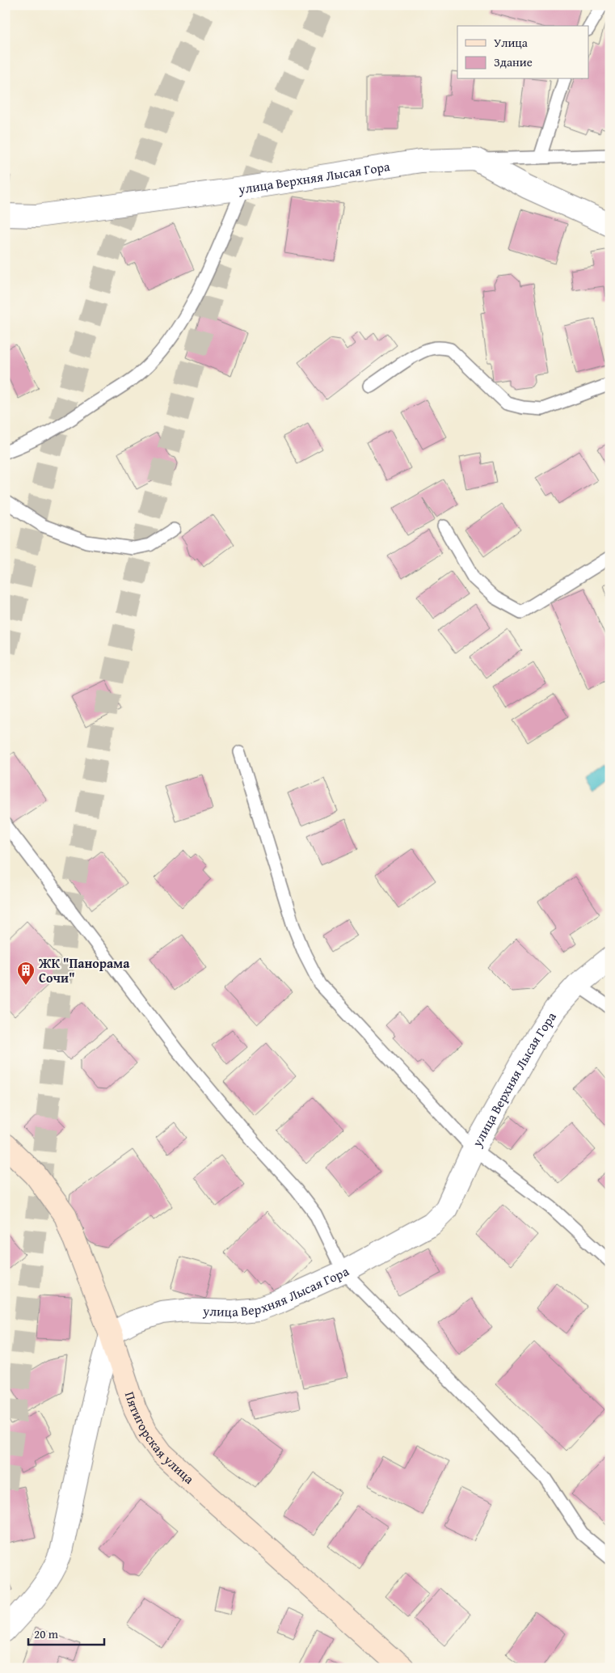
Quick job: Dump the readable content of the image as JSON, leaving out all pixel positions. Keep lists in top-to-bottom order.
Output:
{
  "streets": {
    "street": ["улица Верхняя Лысая Гора", "Пятигорская улица"]
  },
  "crossings": [
    ["улица Верхняя Лысая Гора", "Пятигорская улица"]
  ],
  "places": {
    "building": ["ЖК \"Панорама Сочи\""]
  },
  "legend": ["Улица", "Здание"],
  "scale_bar": "20 m"
}
